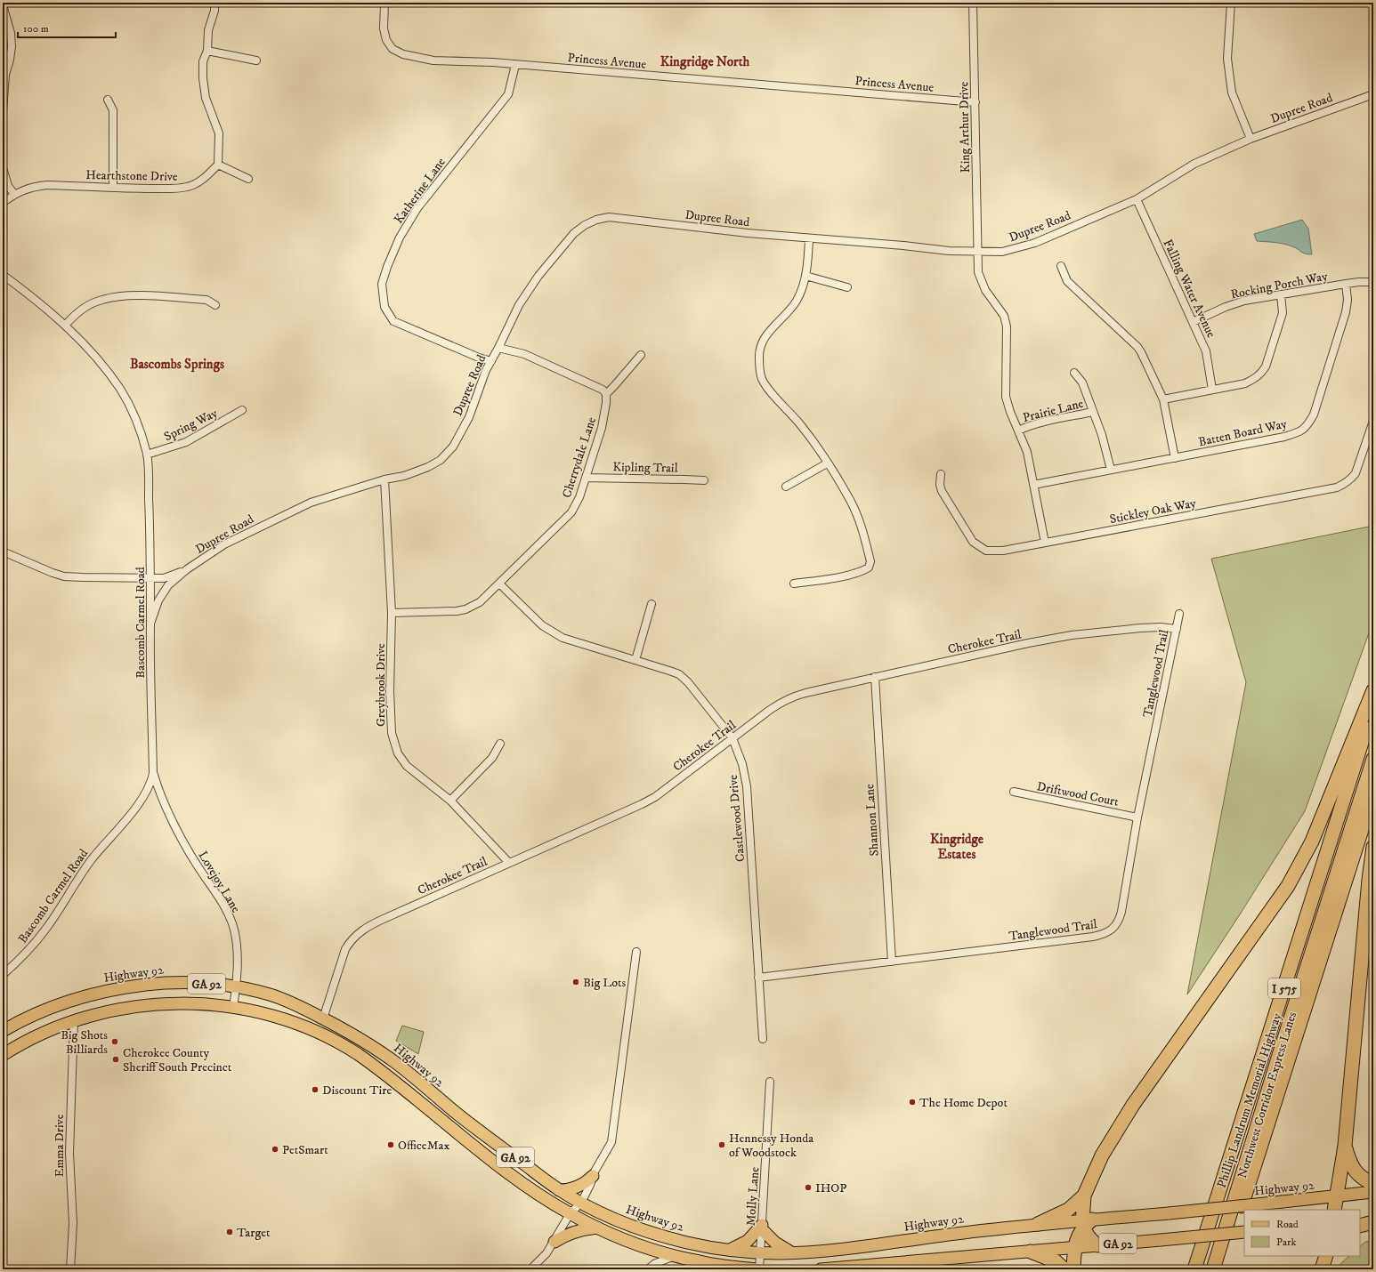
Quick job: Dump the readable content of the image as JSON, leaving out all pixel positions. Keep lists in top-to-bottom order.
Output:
{
  "streets": {
    "highway": ["I 575", "Northwest Corridor Express Lanes", "Phillip Landrum Memorial Highway"],
    "main road": ["Highway 92", "GA 92"],
    "street": [
      "Princess Avenue",
      "Dupree Road",
      "King Arthur Drive",
      "Hearthstone Drive",
      "Katherine Lane",
      "Rocking Porch Way",
      "Falling Water Avenue",
      "Prairie Lane",
      "Spring Way",
      "Batten Board Way",
      "Cherrydale Lane",
      "Kipling Trail",
      "Stickley Oak Way",
      "Bascomb Carmel Road",
      "Cherokee Trail",
      "Tanglewood Trail",
      "Greybrook Drive",
      "Driftwood Court",
      "Castlewood Drive",
      "Shannon Lane",
      "Lovejoy Lane",
      "Emma Drive",
      "Molly Lane"
    ]
  },
  "crossings": [
    ["Princess Avenue", "King Arthur Drive"],
    ["Princess Avenue", "Katherine Lane"],
    ["Dupree Road", "King Arthur Drive"],
    ["Dupree Road", "Katherine Lane"],
    ["Dupree Road", "Falling Water Avenue"],
    ["Dupree Road", "Bascomb Carmel Road"],
    ["Dupree Road", "Greybrook Drive"],
    ["King Arthur Drive", "Prairie Lane"],
    ["King Arthur Drive", "Batten Board Way"],
    ["King Arthur Drive", "Stickley Oak Way"],
    ["Rocking Porch Way", "Falling Water Avenue"],
    ["Rocking Porch Way", "Batten Board Way"],
    ["Spring Way", "Bascomb Carmel Road"],
    ["Cherrydale Lane", "Kipling Trail"],
    ["Cherrydale Lane", "Greybrook Drive"],
    ["Cherrydale Lane", "Castlewood Drive"],
    ["Bascomb Carmel Road", "Lovejoy Lane"],
    ["Cherokee Trail", "Tanglewood Trail"],
    ["Cherokee Trail", "Greybrook Drive"],
    ["Cherokee Trail", "Castlewood Drive"],
    ["Cherokee Trail", "Shannon Lane"],
    ["Cherokee Trail", "Highway 92"],
    ["Tanglewood Trail", "Driftwood Court"],
    ["Tanglewood Trail", "Castlewood Drive"],
    ["Tanglewood Trail", "Shannon Lane"],
    ["Lovejoy Lane", "Highway 92"],
    ["Lovejoy Lane", "GA 92"],
    ["Highway 92", "Molly Lane"],
    ["GA 92", "Emma Drive"],
    ["GA 92", "Molly Lane"]
  ],
  "districts": ["Kingridge North", "Bascombs Springs", "Kingridge Estates"],
  "places": [
    "Big Lots",
    "Big Shots Billiards",
    "Cherokee County Sheriff South Precinct",
    "Discount Tire",
    "The Home Depot",
    "OfficeMax",
    "Hennessy Honda of Woodstock",
    "PetSmart",
    "IHOP",
    "Target"
  ],
  "legend": ["Road", "Park"],
  "scale_bar": "100 m"
}
